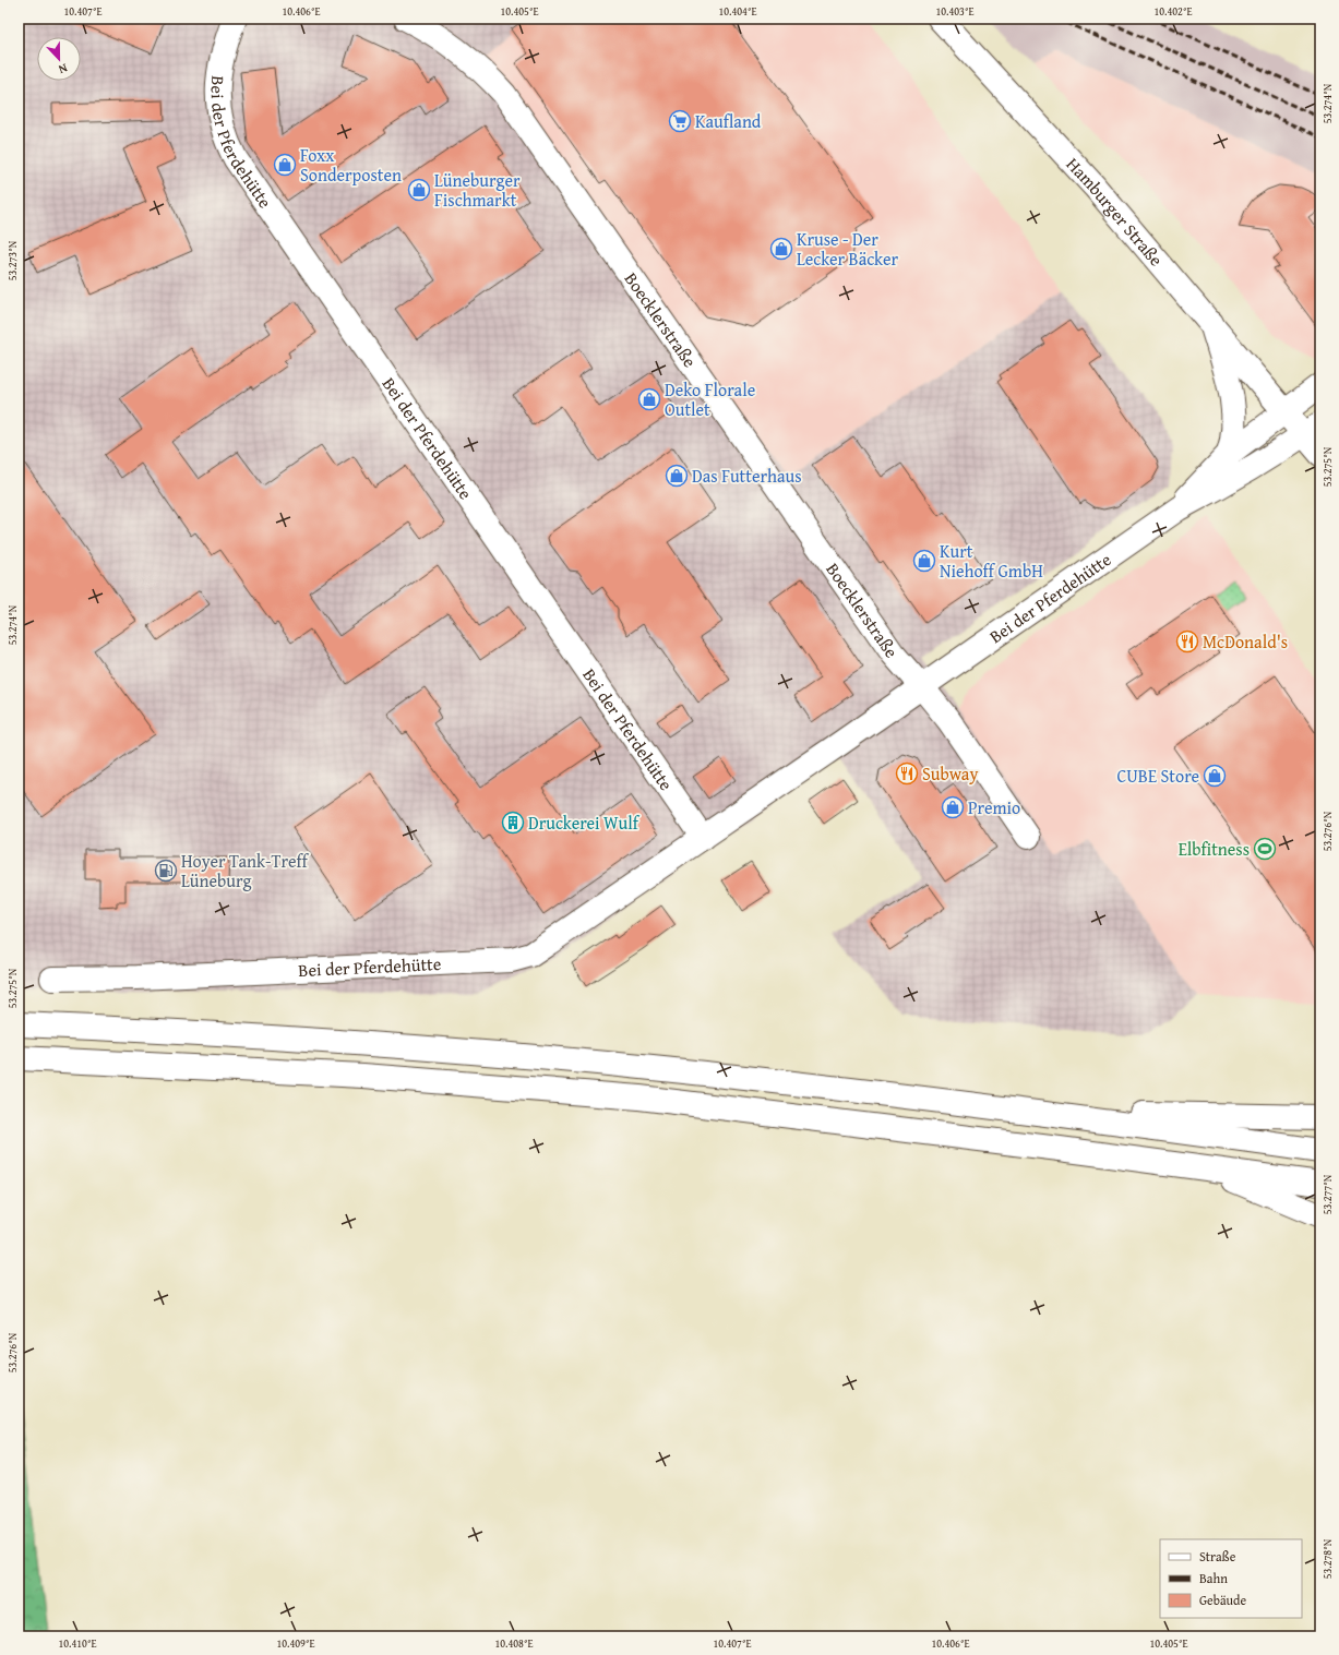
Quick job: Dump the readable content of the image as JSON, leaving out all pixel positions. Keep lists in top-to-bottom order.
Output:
{
  "streets": {
    "main road": ["Bei der Pferdehütte", "Hamburger Straße", "Boecklerstraße"]
  },
  "crossings": [
    ["Bei der Pferdehütte", "Hamburger Straße"],
    ["Bei der Pferdehütte", "Boecklerstraße"]
  ],
  "places": {
    "supermarket": ["Kaufland"],
    "shop": [
      "Foxx Sonderposten",
      "Lüneburger Fischmarkt",
      "Kruse - Der Lecker Bäcker",
      "Deko Florale Outlet",
      "Das Futterhaus",
      "Kurt Niehoff GmbH",
      "CUBE Store",
      "Premio"
    ],
    "restaurant": ["McDonald's", "Subway"],
    "building": ["Druckerei Wulf"],
    "sports": ["Elbfitness"],
    "fuel station": ["Hoyer Tank-Treff Lüneburg"]
  },
  "legend": ["Straße", "Bahn", "Gebäude"],
  "north": "bottom",
  "coordinates": [
    "10.407°E",
    "10.406°E",
    "10.405°E",
    "10.404°E",
    "10.403°E",
    "10.402°E",
    "53.274°N",
    "53.273°N",
    "53.275°N",
    "53.276°N",
    "53.277°N",
    "53.278°N",
    "10.410°E",
    "10.409°E",
    "10.408°E"
  ]
}
